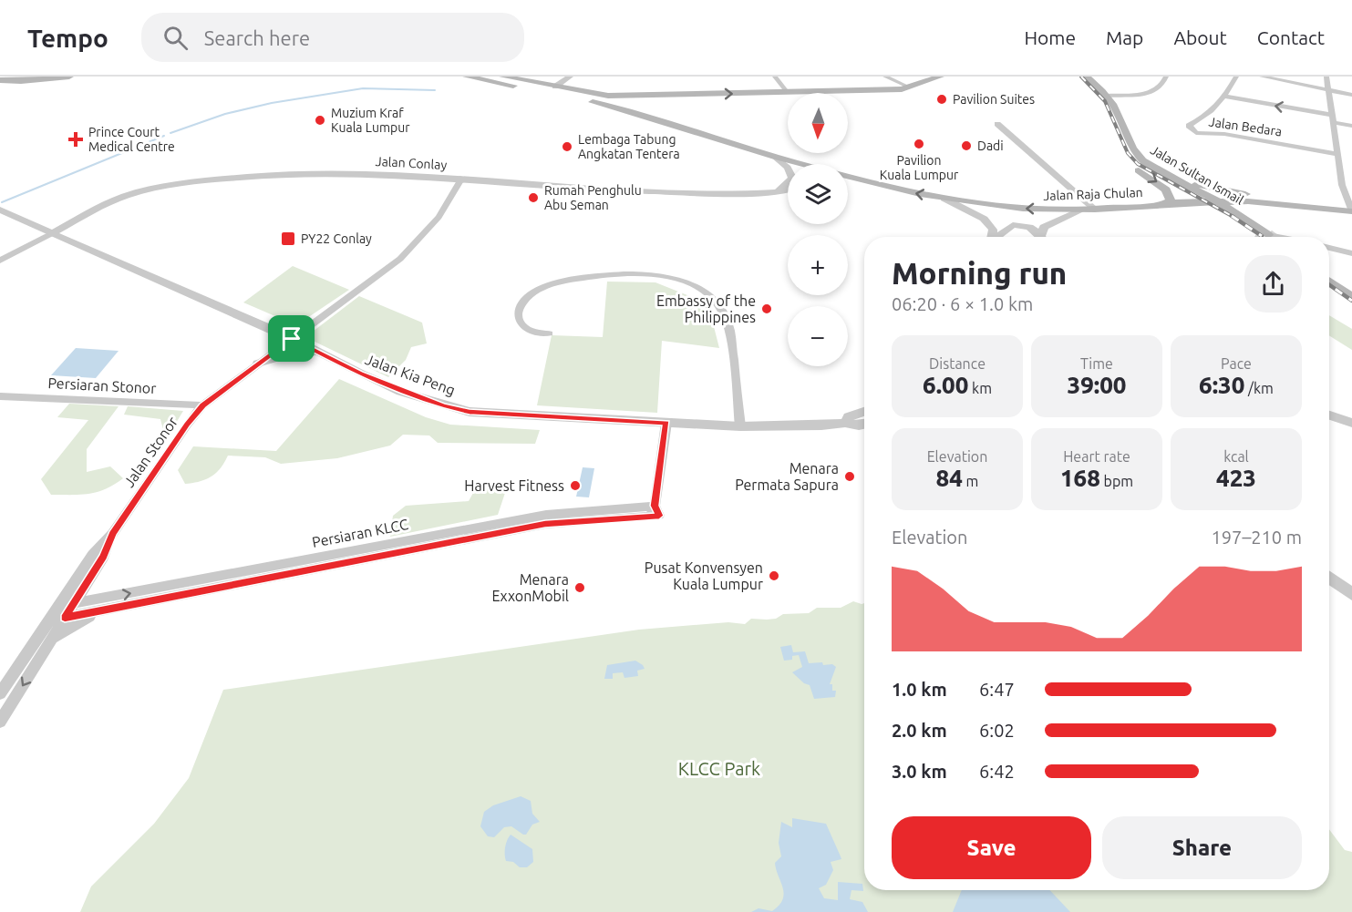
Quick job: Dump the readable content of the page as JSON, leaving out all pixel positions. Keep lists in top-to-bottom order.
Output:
{
  "streets": {
    "main road": ["Jalan Sultan Ismail", "Jalan Raja Chulan"],
    "street": [
      "Jalan Bedara",
      "Jalan Conlay",
      "Jalan Kia Peng",
      "Persiaran Stonor",
      "Jalan Stonor",
      "Persiaran KLCC"
    ]
  },
  "crossings": [
    ["Jalan Conlay", "Jalan Kia Peng"],
    ["Jalan Conlay", "Jalan Stonor"],
    ["Jalan Sultan Ismail", "Jalan Raja Chulan"],
    ["Jalan Kia Peng", "Jalan Stonor"],
    ["Jalan Kia Peng", "Persiaran KLCC"],
    ["Persiaran Stonor", "Jalan Stonor"],
    ["Jalan Stonor", "Persiaran KLCC"]
  ],
  "parks": ["KLCC Park"],
  "places": {
    "other": [
      "Pavilion Suites",
      "Muzium Kraf Kuala Lumpur",
      "Pavilion Kuala Lumpur",
      "Dadi",
      "Lembaga Tabung Angkatan Tentera",
      "Rumah Penghulu Abu Seman",
      "Embassy of the Philippines",
      "Menara Permata Sapura",
      "Harvest Fitness",
      "Pusat Konvensyen Kuala Lumpur",
      "Menara ExxonMobil"
    ],
    "health": ["Prince Court Medical Centre"],
    "transit": ["PY22 Conlay"]
  },
  "north": "bottom",
  "page": {
    "header": "Tempo",
    "search": "Search here",
    "nav": [
      "Home",
      "Map",
      "About",
      "Contact"
    ],
    "map_buttons": ["+", "−"],
    "heading": ["Morning run", "06:20 · 6 × 1.0 km"],
    "stats": [
      ["Distance", "6.00 km"],
      ["Time", "39:00"],
      ["Pace", "6:30 /km"],
      ["Elevation", "84 m"],
      ["Heart rate", "168 bpm"],
      ["kcal", "423"]
    ],
    "chart": ["Elevation", "197–210 m"],
    "list": [
      {
        "name": "1.0 km",
        "note": "6:47"
      },
      {
        "name": "2.0 km",
        "note": "6:02"
      },
      {
        "name": "3.0 km",
        "note": "6:42"
      }
    ],
    "buttons": ["Save", "Share"]
  }
}
